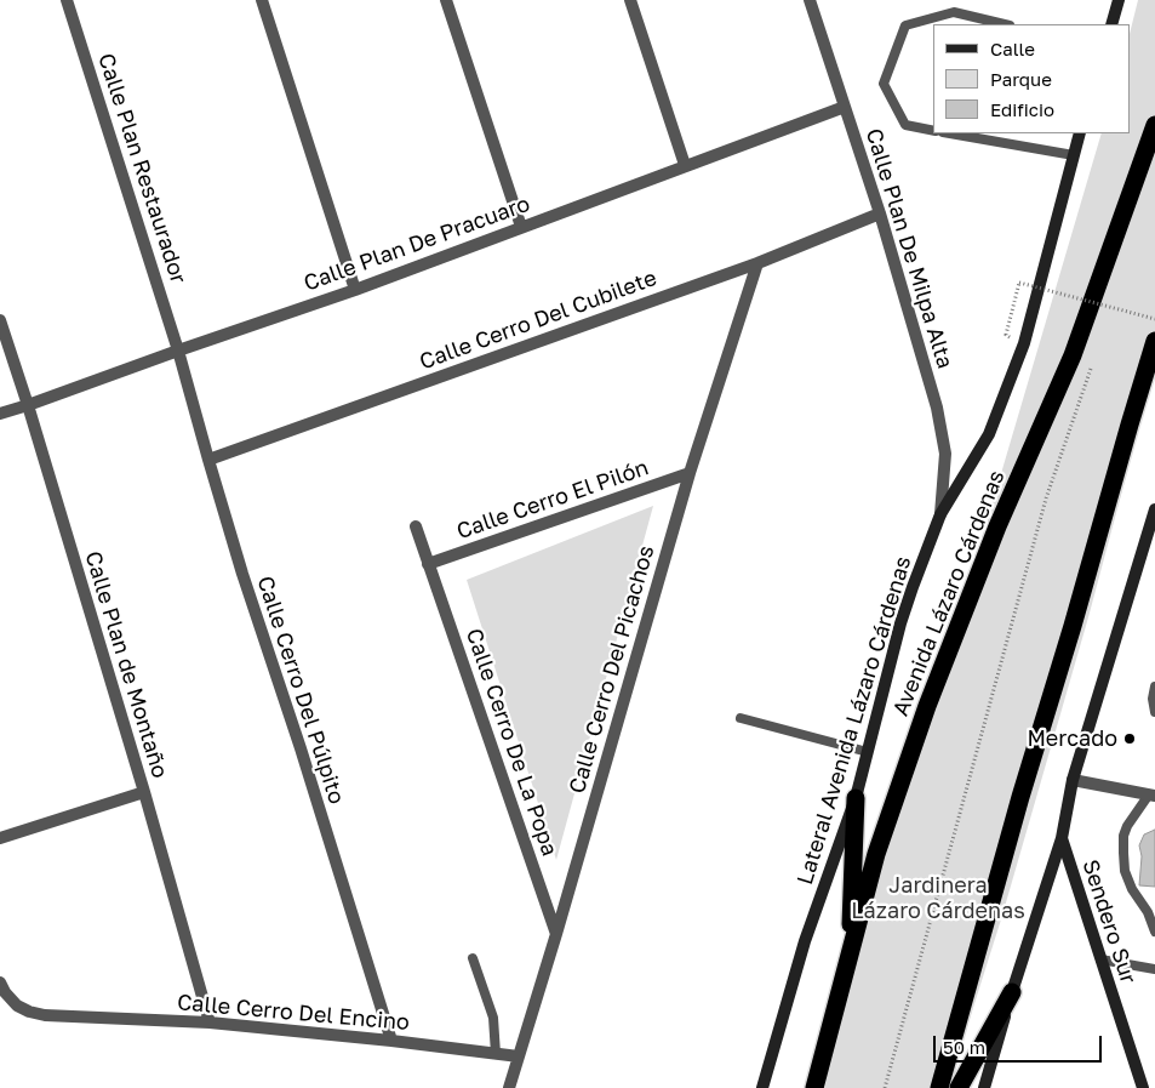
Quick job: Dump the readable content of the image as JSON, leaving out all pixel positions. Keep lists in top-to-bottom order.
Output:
{
  "streets": {
    "highway": ["Avenida Lázaro Cárdenas"],
    "main road": ["Lateral Avenida Lázaro Cárdenas", "Sendero Sur"],
    "street": [
      "Calle Plan Restaurador",
      "Calle Plan De Pracuaro",
      "Calle Plan De Milpa Alta",
      "Calle Cerro Del Cubilete",
      "Calle Cerro El Pilón",
      "Calle Plan de Montaño",
      "Calle Cerro Del Picachos",
      "Calle Cerro Del Púlpito",
      "Calle Cerro De La Popa",
      "Calle Cerro Del Encino"
    ]
  },
  "crossings": [
    ["Calle Plan Restaurador", "Calle Plan De Pracuaro"],
    ["Calle Plan Restaurador", "Calle Cerro Del Púlpito"],
    ["Calle Plan De Pracuaro", "Calle Plan De Milpa Alta"],
    ["Calle Plan De Pracuaro", "Calle Plan de Montaño"],
    ["Calle Plan De Pracuaro", "Calle Cerro Del Púlpito"],
    ["Calle Plan De Milpa Alta", "Calle Cerro Del Cubilete"],
    ["Calle Plan De Milpa Alta", "Lateral Avenida Lázaro Cárdenas"],
    ["Calle Cerro Del Cubilete", "Calle Cerro Del Picachos"],
    ["Calle Cerro Del Cubilete", "Calle Cerro Del Púlpito"],
    ["Calle Cerro El Pilón", "Calle Cerro Del Picachos"],
    ["Calle Cerro El Pilón", "Calle Cerro De La Popa"],
    ["Calle Plan de Montaño", "Calle Cerro Del Encino"],
    ["Calle Cerro Del Picachos", "Calle Cerro De La Popa"],
    ["Calle Cerro Del Picachos", "Calle Cerro Del Encino"],
    ["Calle Cerro Del Púlpito", "Calle Cerro Del Encino"]
  ],
  "parks": ["Jardinera Lázaro Cárdenas"],
  "places": ["Mercado"],
  "legend": ["Calle", "Parque", "Edificio"],
  "scale_bar": "50 m"
}
